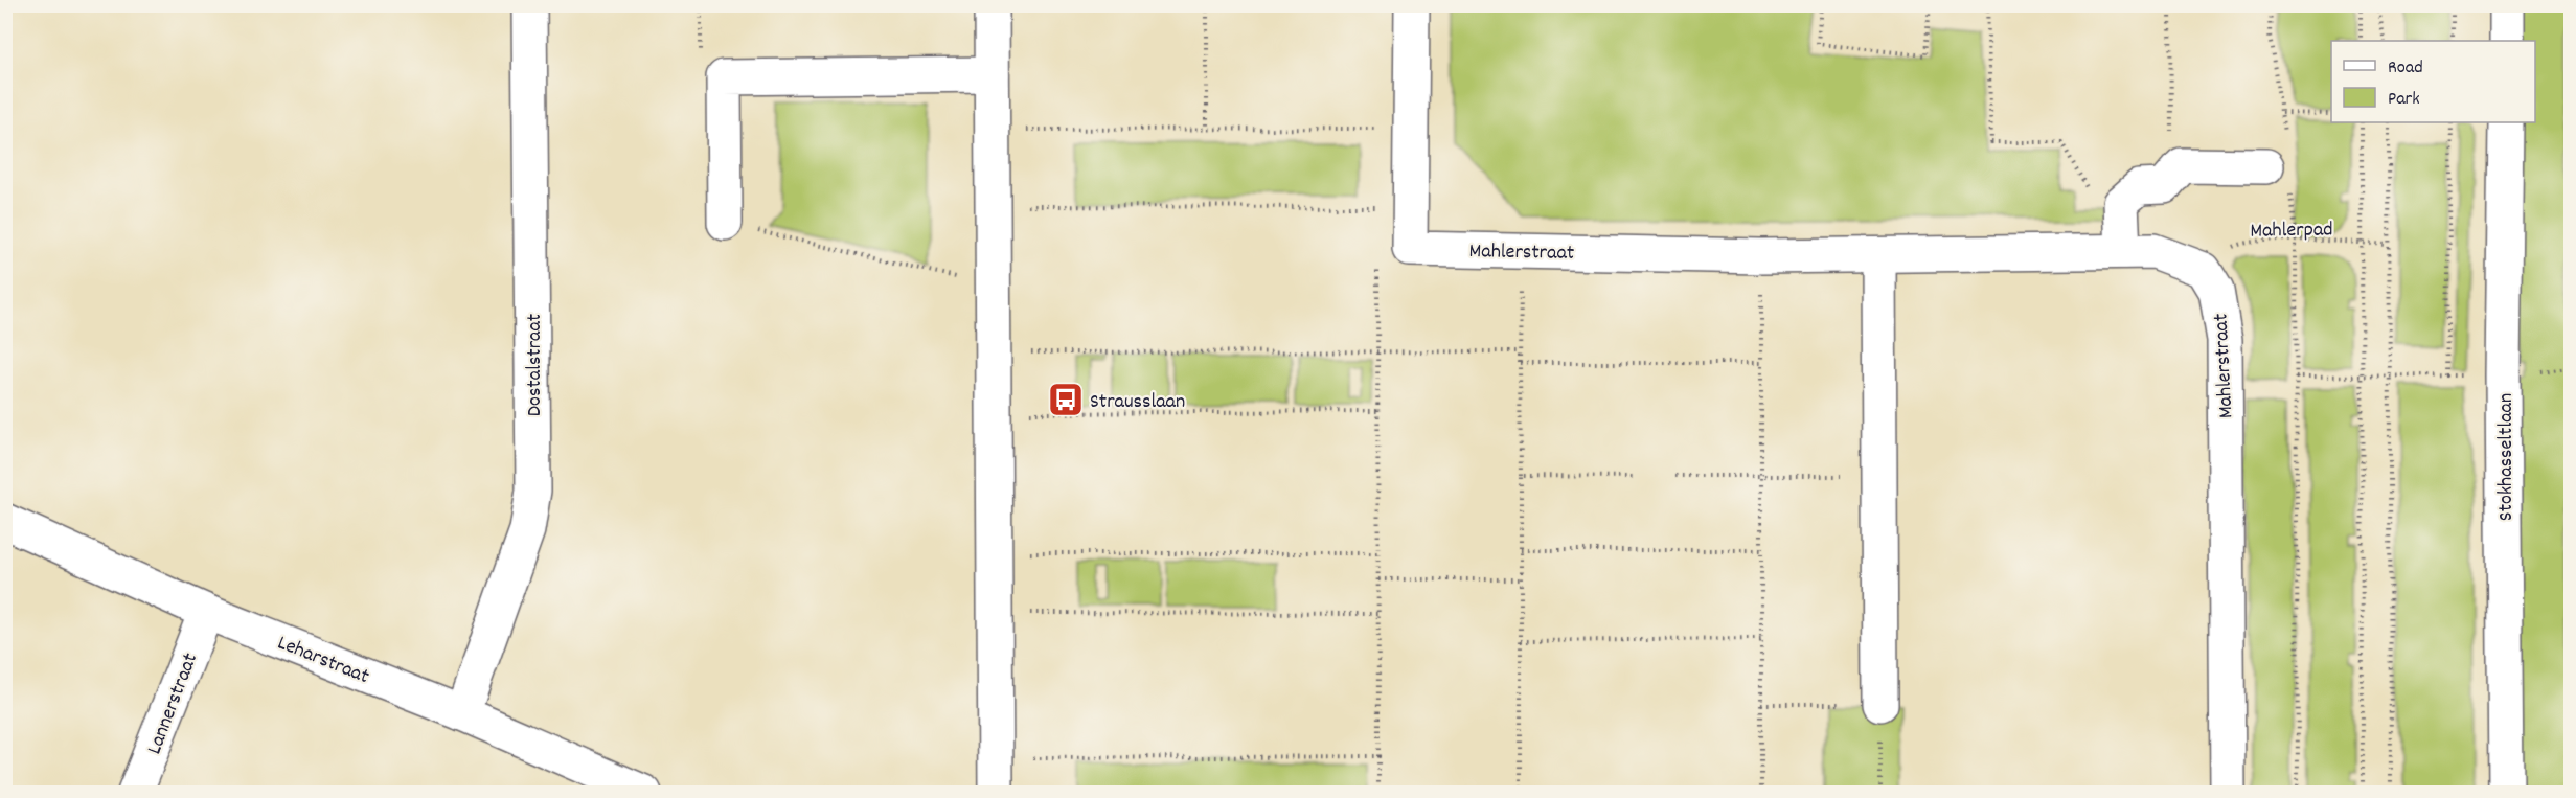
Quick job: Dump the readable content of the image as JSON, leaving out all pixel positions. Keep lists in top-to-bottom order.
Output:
{
  "streets": {
    "street": [
      "Mahlerstraat",
      "Dostalstraat",
      "Stokhasseltlaan",
      "Leharstraat",
      "Lannerstraat"
    ],
    "path": ["Mahlerpad"]
  },
  "crossings": [
    ["Mahlerpad", "Mahlerstraat"],
    ["Dostalstraat", "Leharstraat"],
    ["Leharstraat", "Lannerstraat"]
  ],
  "places": {
    "bus stop": ["Strausslaan"]
  },
  "legend": ["Road", "Park"]
}
